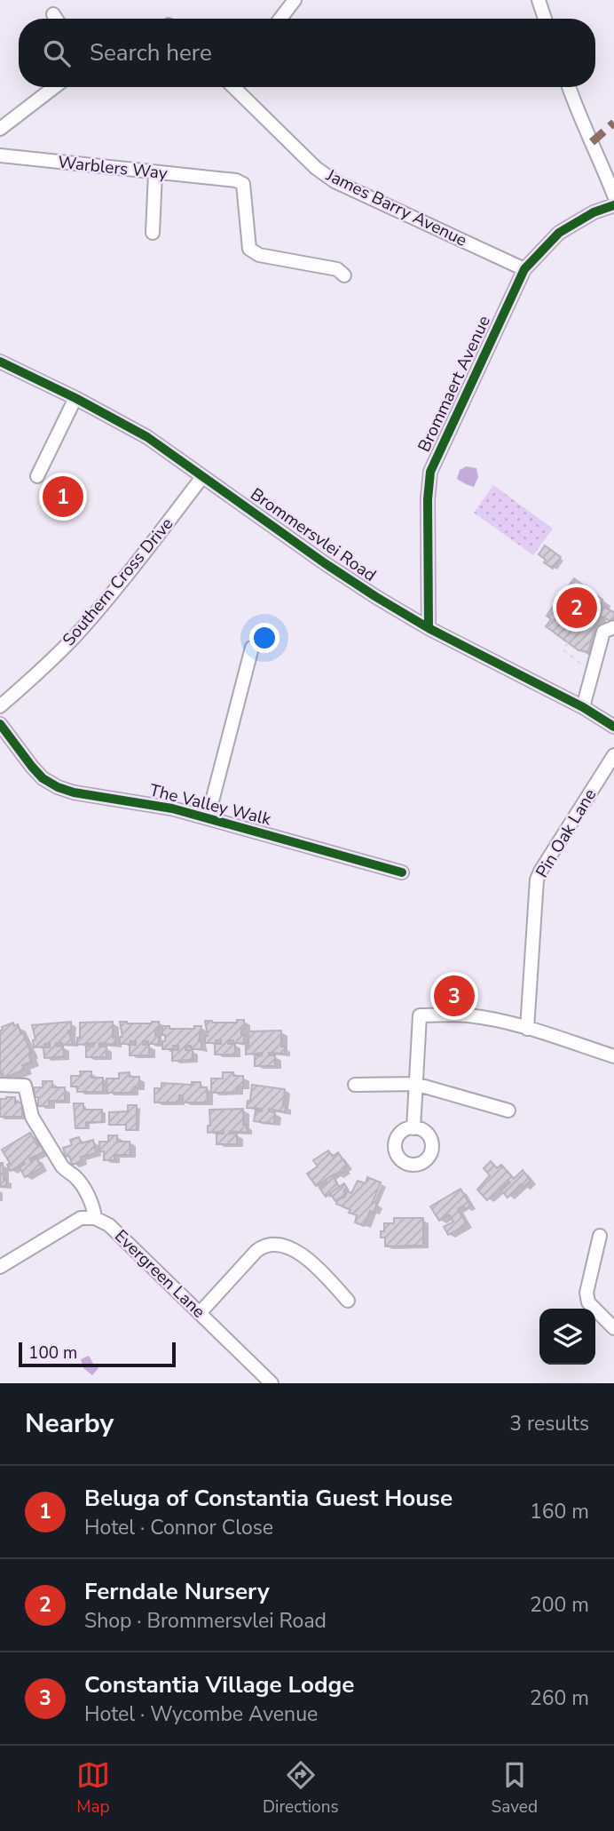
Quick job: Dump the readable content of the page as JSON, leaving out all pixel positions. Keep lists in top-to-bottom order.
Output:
{
  "streets": {
    "street": [
      "Warblers Way",
      "James Barry Avenue",
      "Brommaert Avenue",
      "Brommersvlei Road",
      "Southern Cross Drive",
      "The Valley Walk",
      "Pin Oak Lane",
      "Evergreen Lane"
    ]
  },
  "crossings": [
    ["James Barry Avenue", "Brommaert Avenue"],
    ["Brommaert Avenue", "Brommersvlei Road"],
    ["Brommersvlei Road", "Southern Cross Drive"]
  ],
  "scale_bar": "100 m",
  "page": {
    "search": "Search here",
    "pins": ["1", "2", "3"],
    "scale": "100 m",
    "heading": ["Nearby", "3 results"],
    "list": [
      {
        "mark": "1",
        "name": "Beluga of Constantia Guest House",
        "note": "Hotel · Connor Close",
        "value": "160 m"
      },
      {
        "mark": "2",
        "name": "Ferndale Nursery",
        "note": "Shop · Brommersvlei Road",
        "value": "200 m"
      },
      {
        "mark": "3",
        "name": "Constantia Village Lodge",
        "note": "Hotel · Wycombe Avenue",
        "value": "260 m"
      }
    ],
    "nav": ["Map", "Directions", "Saved"]
  }
}
